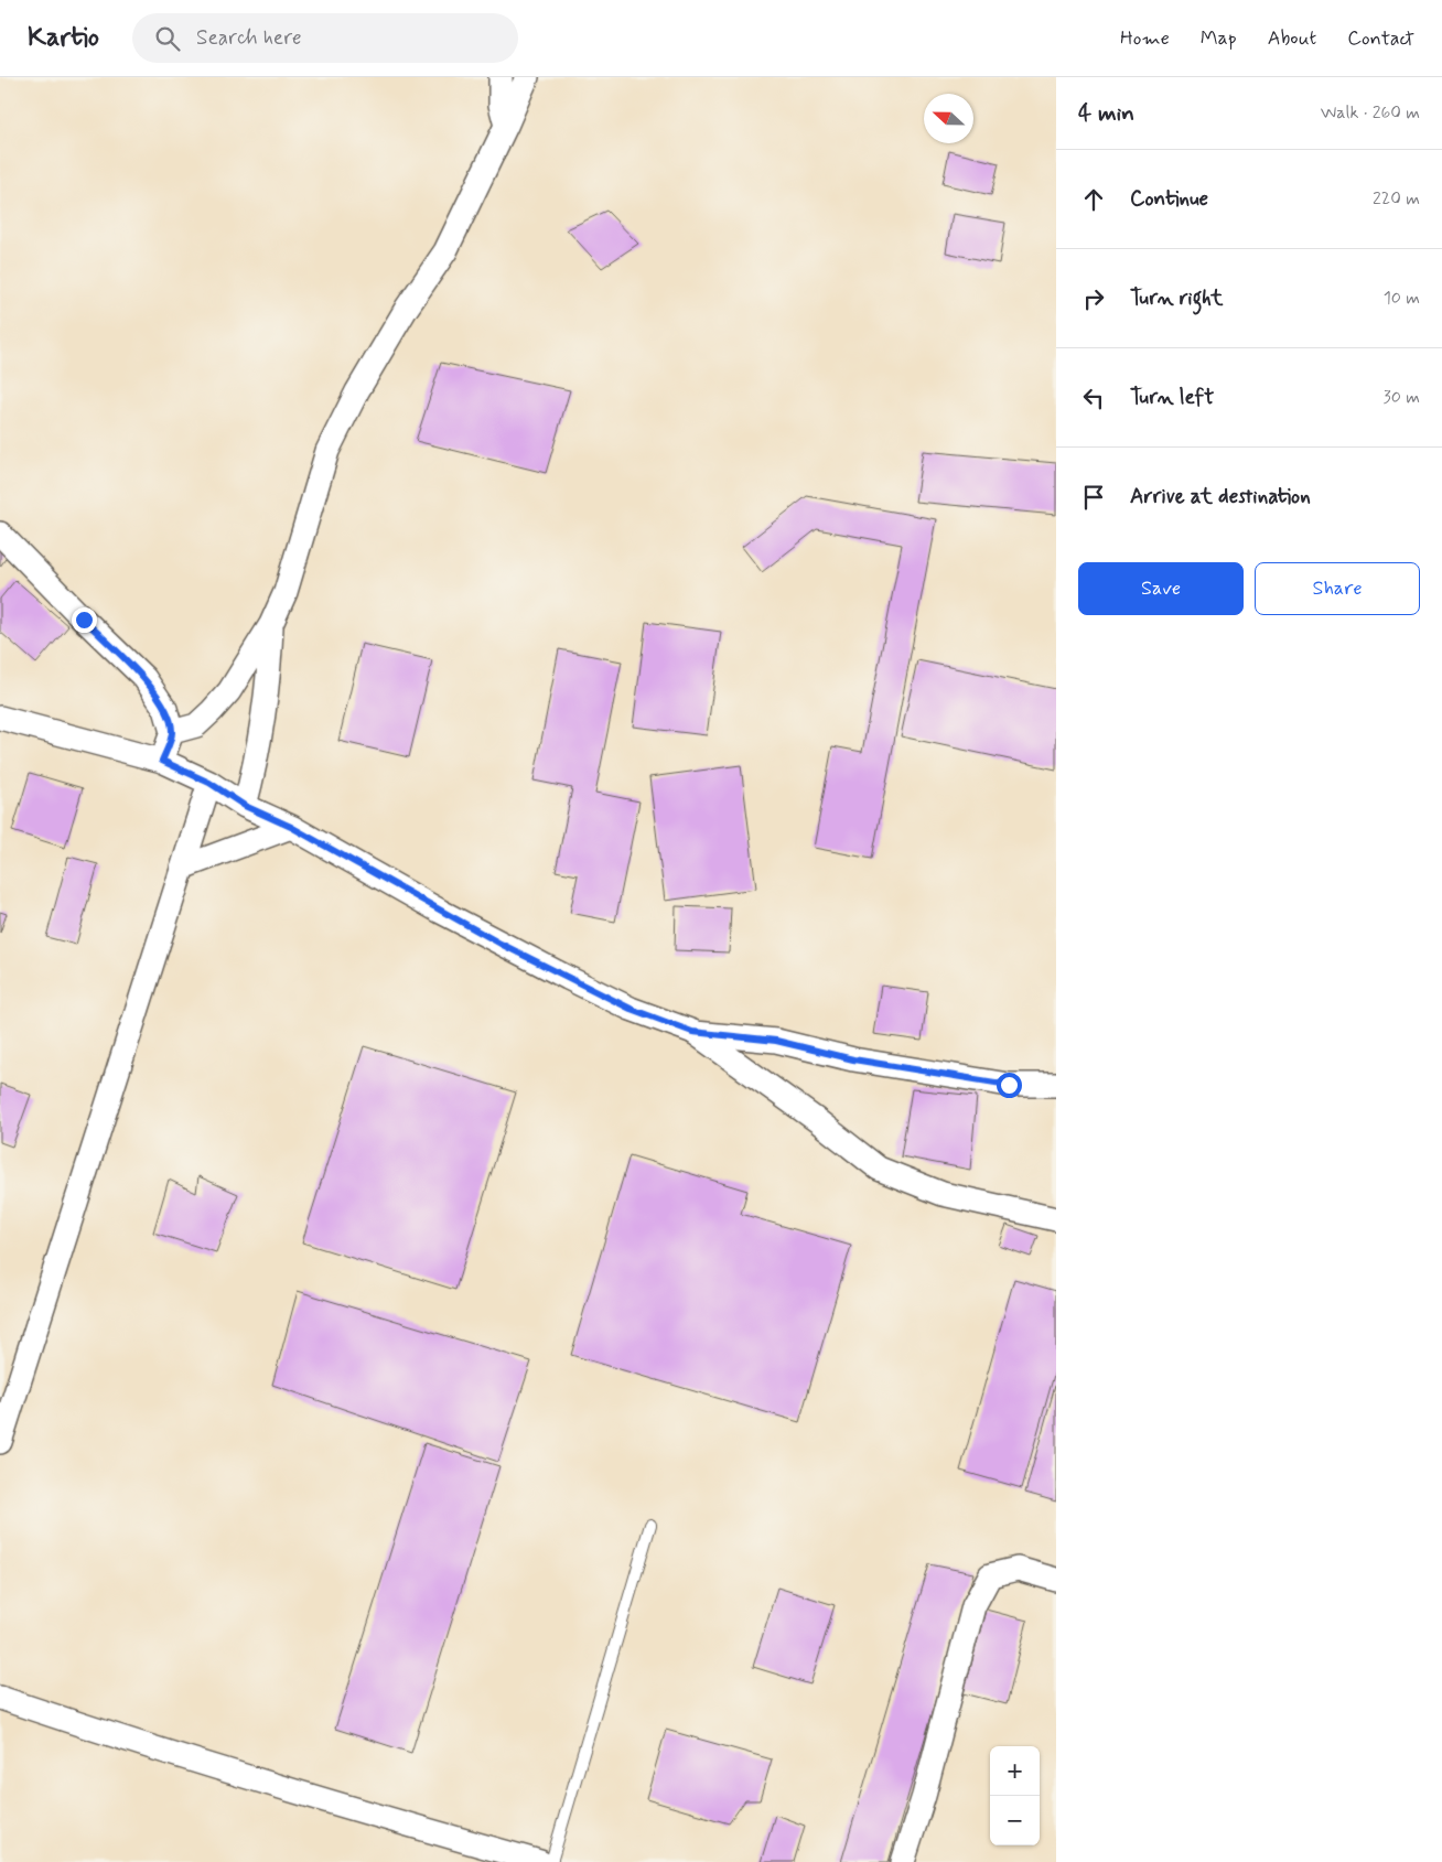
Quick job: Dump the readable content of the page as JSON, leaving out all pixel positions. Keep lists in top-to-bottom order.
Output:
{
  "north": "left",
  "page": {
    "header": "Kartio",
    "search": "Search here",
    "nav": [
      "Home",
      "Map",
      "About",
      "Contact"
    ],
    "heading": ["4 min", "Walk · 260 m"],
    "list": [
      ["Continue", "220 m"],
      ["Turn right", "10 m"],
      ["Turn left", "30 m"],
      "Arrive at destination"
    ],
    "buttons": ["Save", "Share"],
    "map_buttons": ["+", "−"]
  }
}
